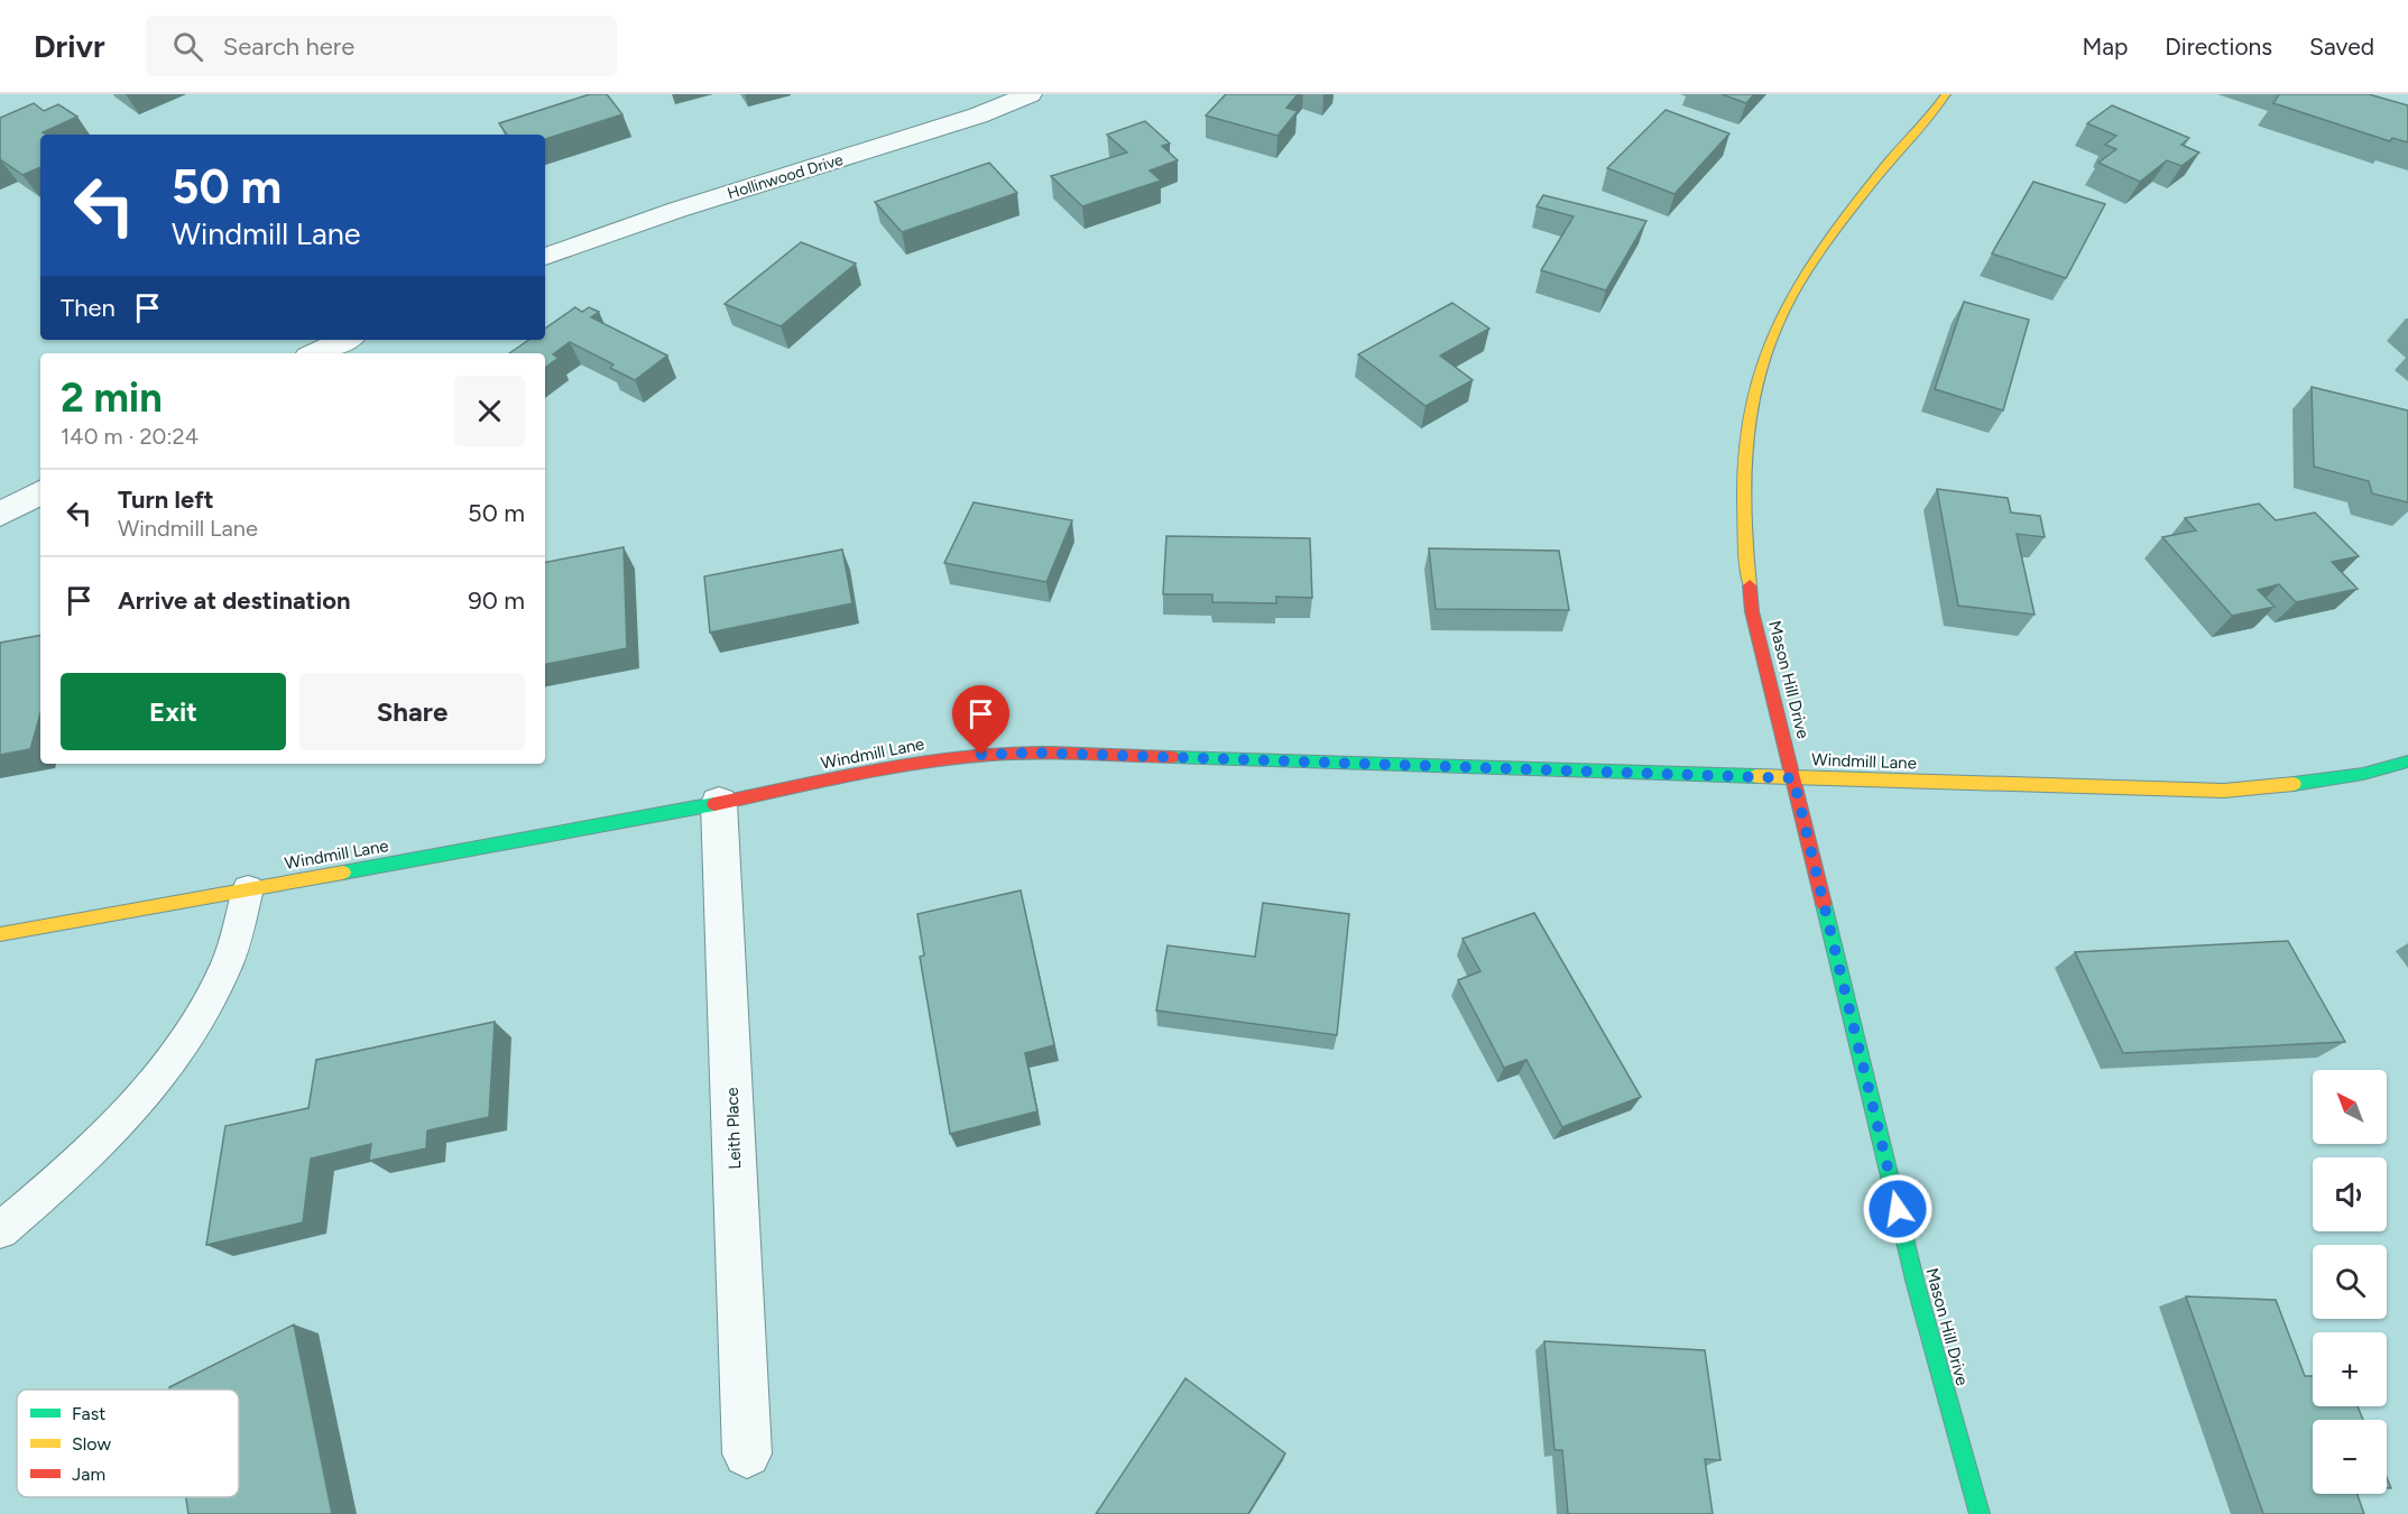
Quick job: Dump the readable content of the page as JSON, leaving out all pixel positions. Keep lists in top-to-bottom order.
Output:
{
  "streets": {
    "street": [
      "Hollinwood Drive",
      "Mason Hill Drive",
      "Windmill Lane",
      "Leith Place"
    ]
  },
  "crossings": [
    ["Mason Hill Drive", "Windmill Lane"],
    ["Windmill Lane", "Leith Place"]
  ],
  "legend": ["Fast", "Slow", "Jam"],
  "north": "top left",
  "page": {
    "header": "Drivr",
    "search": "Search here",
    "nav": ["Map", "Directions", "Saved"],
    "turn": ["50 m", "Windmill Lane"],
    "then": "Then",
    "heading": ["2 min", "140 m · 20:24"],
    "list": [
      {
        "name": "Turn left",
        "note": "Windmill Lane",
        "value": "50 m"
      },
      {
        "name": "Arrive at destination",
        "value": "90 m"
      }
    ],
    "buttons": ["Exit", "Share"],
    "map_buttons": ["+", "−"]
  }
}
